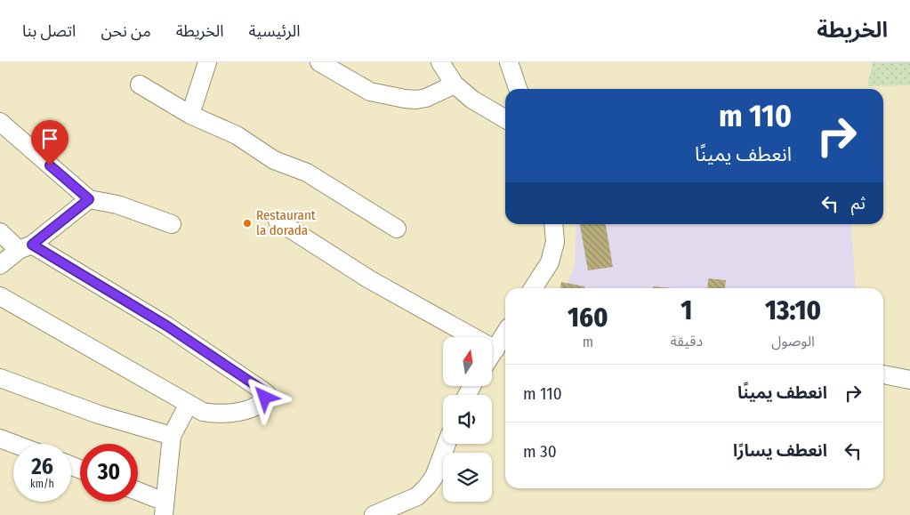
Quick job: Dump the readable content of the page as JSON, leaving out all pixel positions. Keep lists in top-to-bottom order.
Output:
{
  "places": ["Restaurant la dorada"],
  "north": "top",
  "page": {
    "header": "الخريطة",
    "nav": [
      "الرئيسية",
      "الخريطة",
      "من نحن",
      "اتصل بنا"
    ],
    "turn": ["110 m", "انعطف يمينًا"],
    "then": "ثم",
    "eta": [
      "13:10",
      "الوصول",
      "1",
      "دقيقة",
      "160",
      "m"
    ],
    "list": [
      {
        "name": "انعطف يمينًا",
        "value": "110 m"
      },
      {
        "name": "انعطف يسارًا",
        "value": "30 m"
      }
    ],
    "speed": "26 km/h",
    "limit": "30"
  }
}
